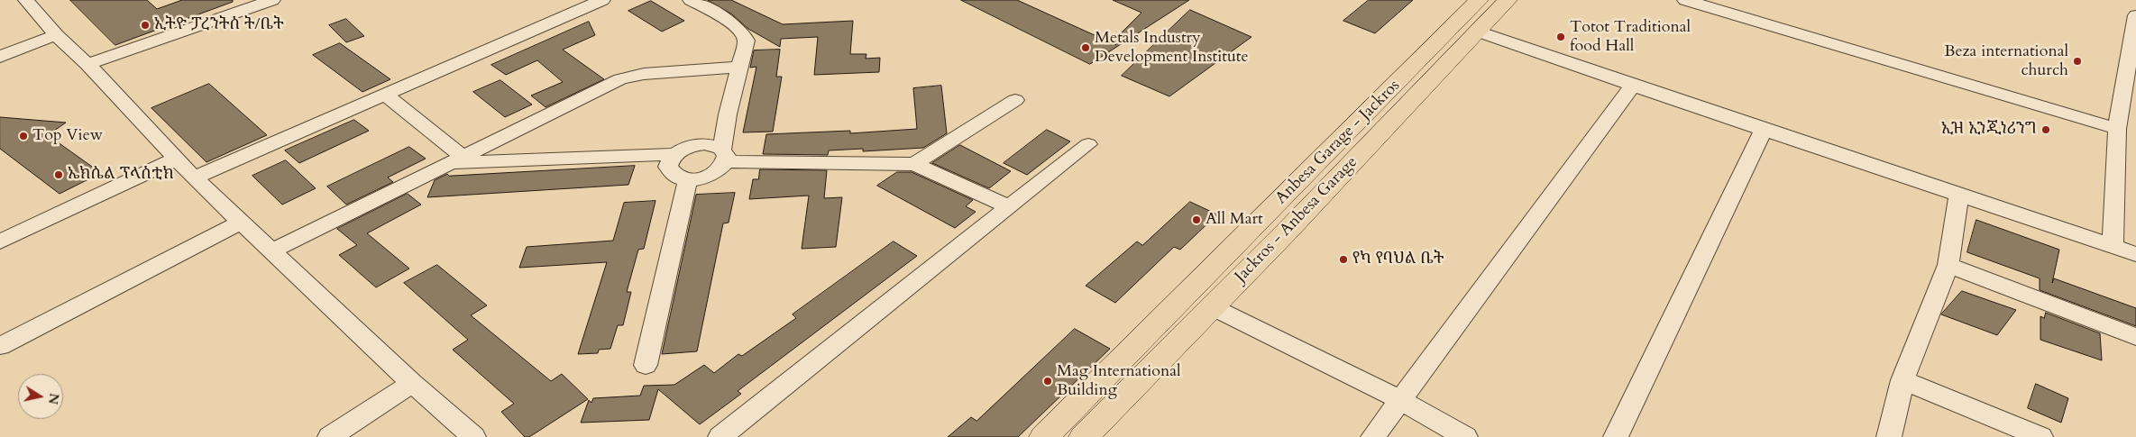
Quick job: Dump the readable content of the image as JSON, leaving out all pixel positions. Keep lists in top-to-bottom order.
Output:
{
  "streets": {
    "main road": ["Anbesa Garage - Jackros", "Jackros - Anbesa Garage"]
  },
  "places": [
    "ኢትዮ ፓረንትስ ት/ቤት",
    "Totot Traditional food Hall",
    "Metals Industry Development Institute",
    "Beza international church",
    "ኢዝ ኢንጂነሪንግ",
    "Top View",
    "ኤክሴል ፕላስቲክ",
    "All Mart",
    "የካ የባህል ቤት",
    "Mag International Building"
  ],
  "north": "right"
}
